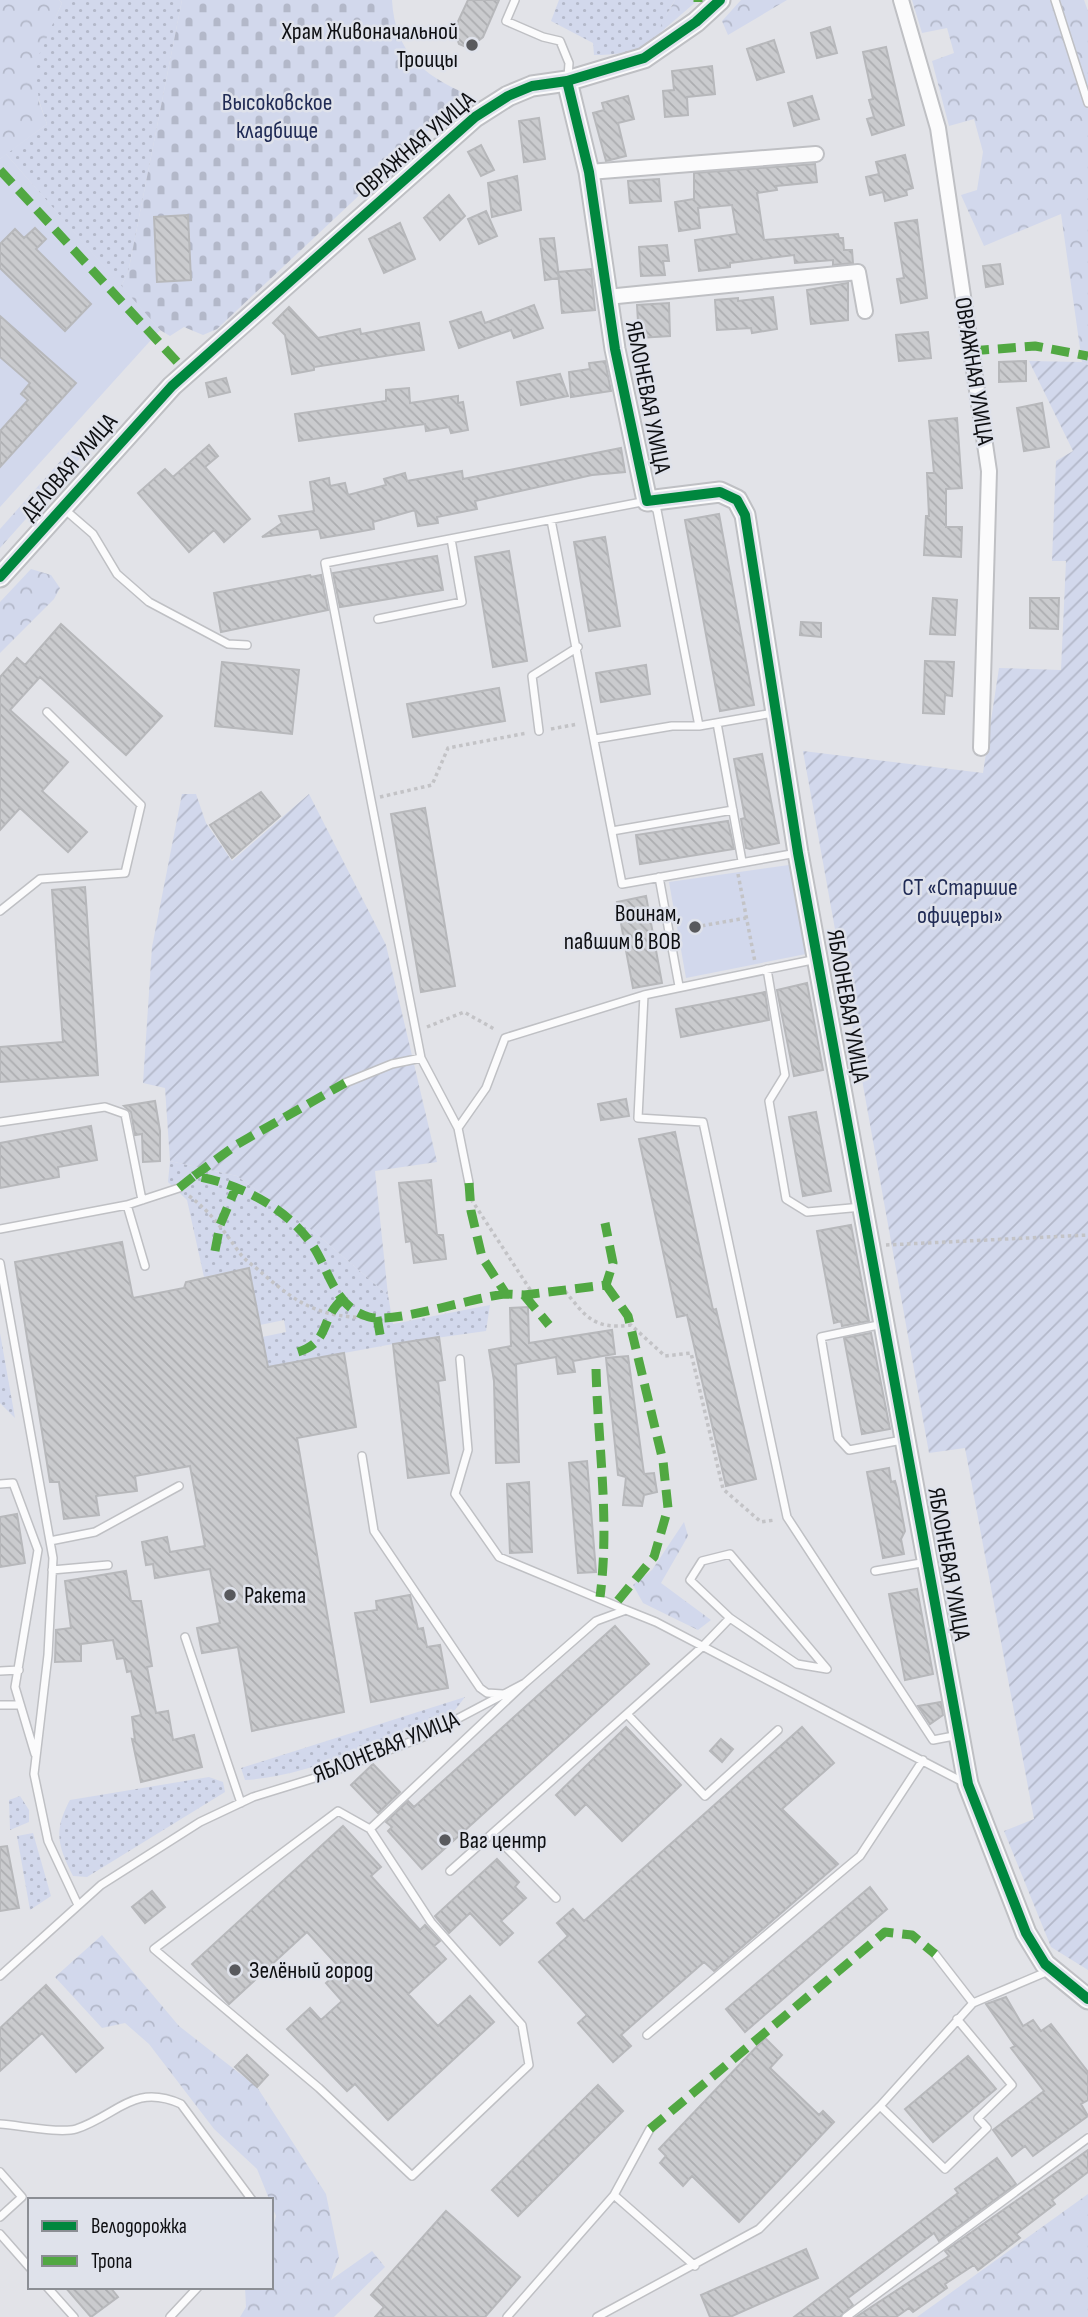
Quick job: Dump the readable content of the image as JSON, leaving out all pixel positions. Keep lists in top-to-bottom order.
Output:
{
  "streets": {
    "street": ["ОВРАЖНАЯ УЛИЦА", "ЯБЛОНЕВАЯ УЛИЦА", "ДЕЛОВАЯ УЛИЦА"]
  },
  "crossings": [
    ["ОВРАЖНАЯ УЛИЦА", "ЯБЛОНЕВАЯ УЛИЦА"],
    ["ОВРАЖНАЯ УЛИЦА", "ДЕЛОВАЯ УЛИЦА"]
  ],
  "parks": ["Высоковское кладбище", "СТ «Старшие офицеры»"],
  "places": [
    "Храм Живоначальной Троицы",
    "Воинам, павшим в ВОВ",
    "Ракета",
    "Ваг центр",
    "Зелёный город"
  ],
  "legend": ["Велодорожка", "Тропа"]
}
